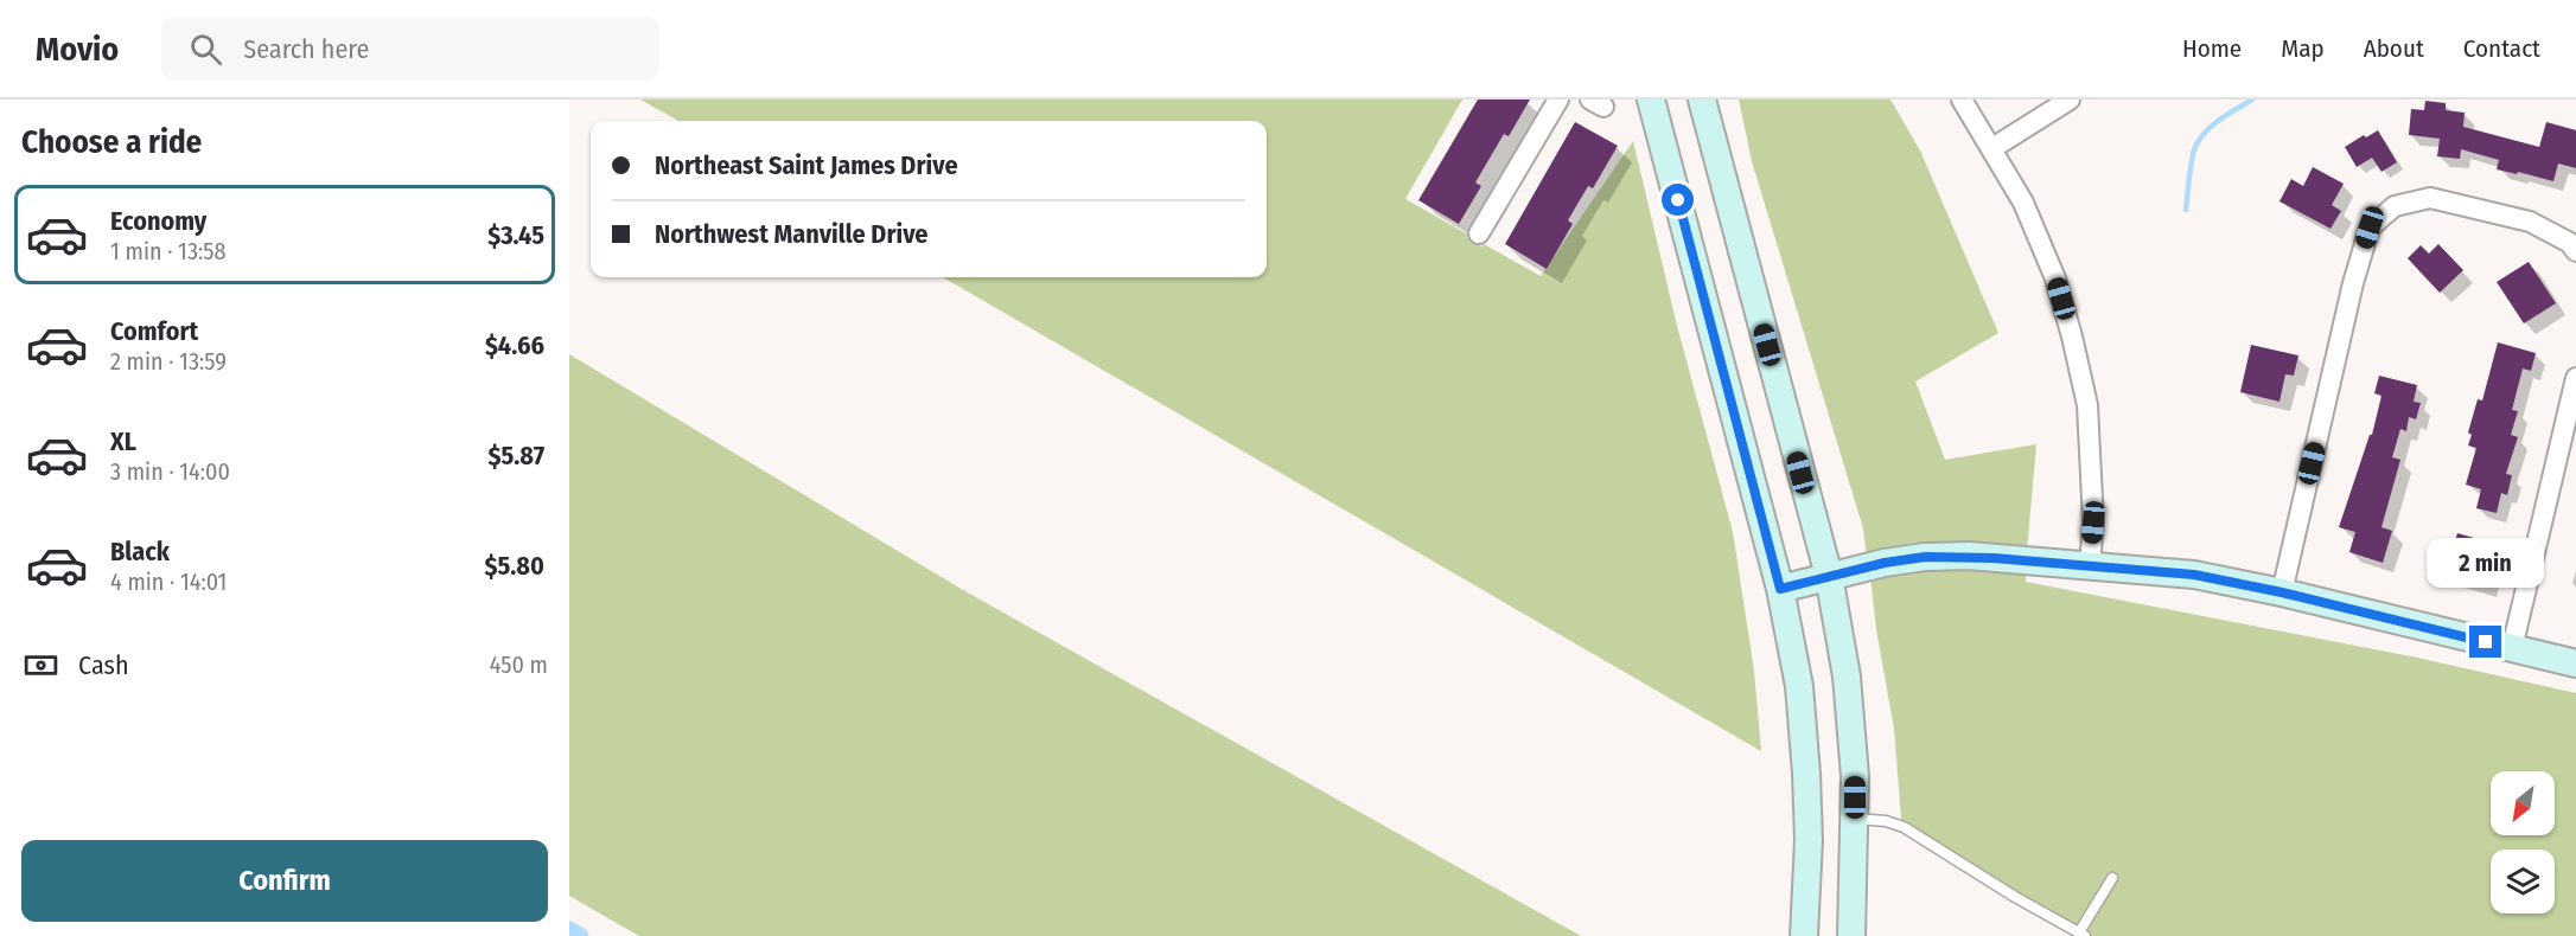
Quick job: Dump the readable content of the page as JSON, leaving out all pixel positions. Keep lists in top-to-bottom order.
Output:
{
  "north": "bottom left",
  "page": {
    "header": "Movio",
    "search": "Search here",
    "nav": [
      "Home",
      "Map",
      "About",
      "Contact"
    ],
    "heading": "Choose a ride",
    "banner": ["Northeast Saint James Drive", "Northwest Manville Drive"],
    "list": [
      {
        "name": "Economy",
        "note": "1 min · 13:58",
        "value": "$3.45"
      },
      {
        "name": "Comfort",
        "note": "2 min · 13:59",
        "value": "$4.66"
      },
      {
        "name": "XL",
        "note": "3 min · 14:00",
        "value": "$5.87"
      },
      {
        "name": "Black",
        "note": "4 min · 14:01",
        "value": "$5.80"
      }
    ],
    "bubble": "2 min",
    "pay": ["Cash", "450 m"],
    "buttons": "Confirm"
  }
}
